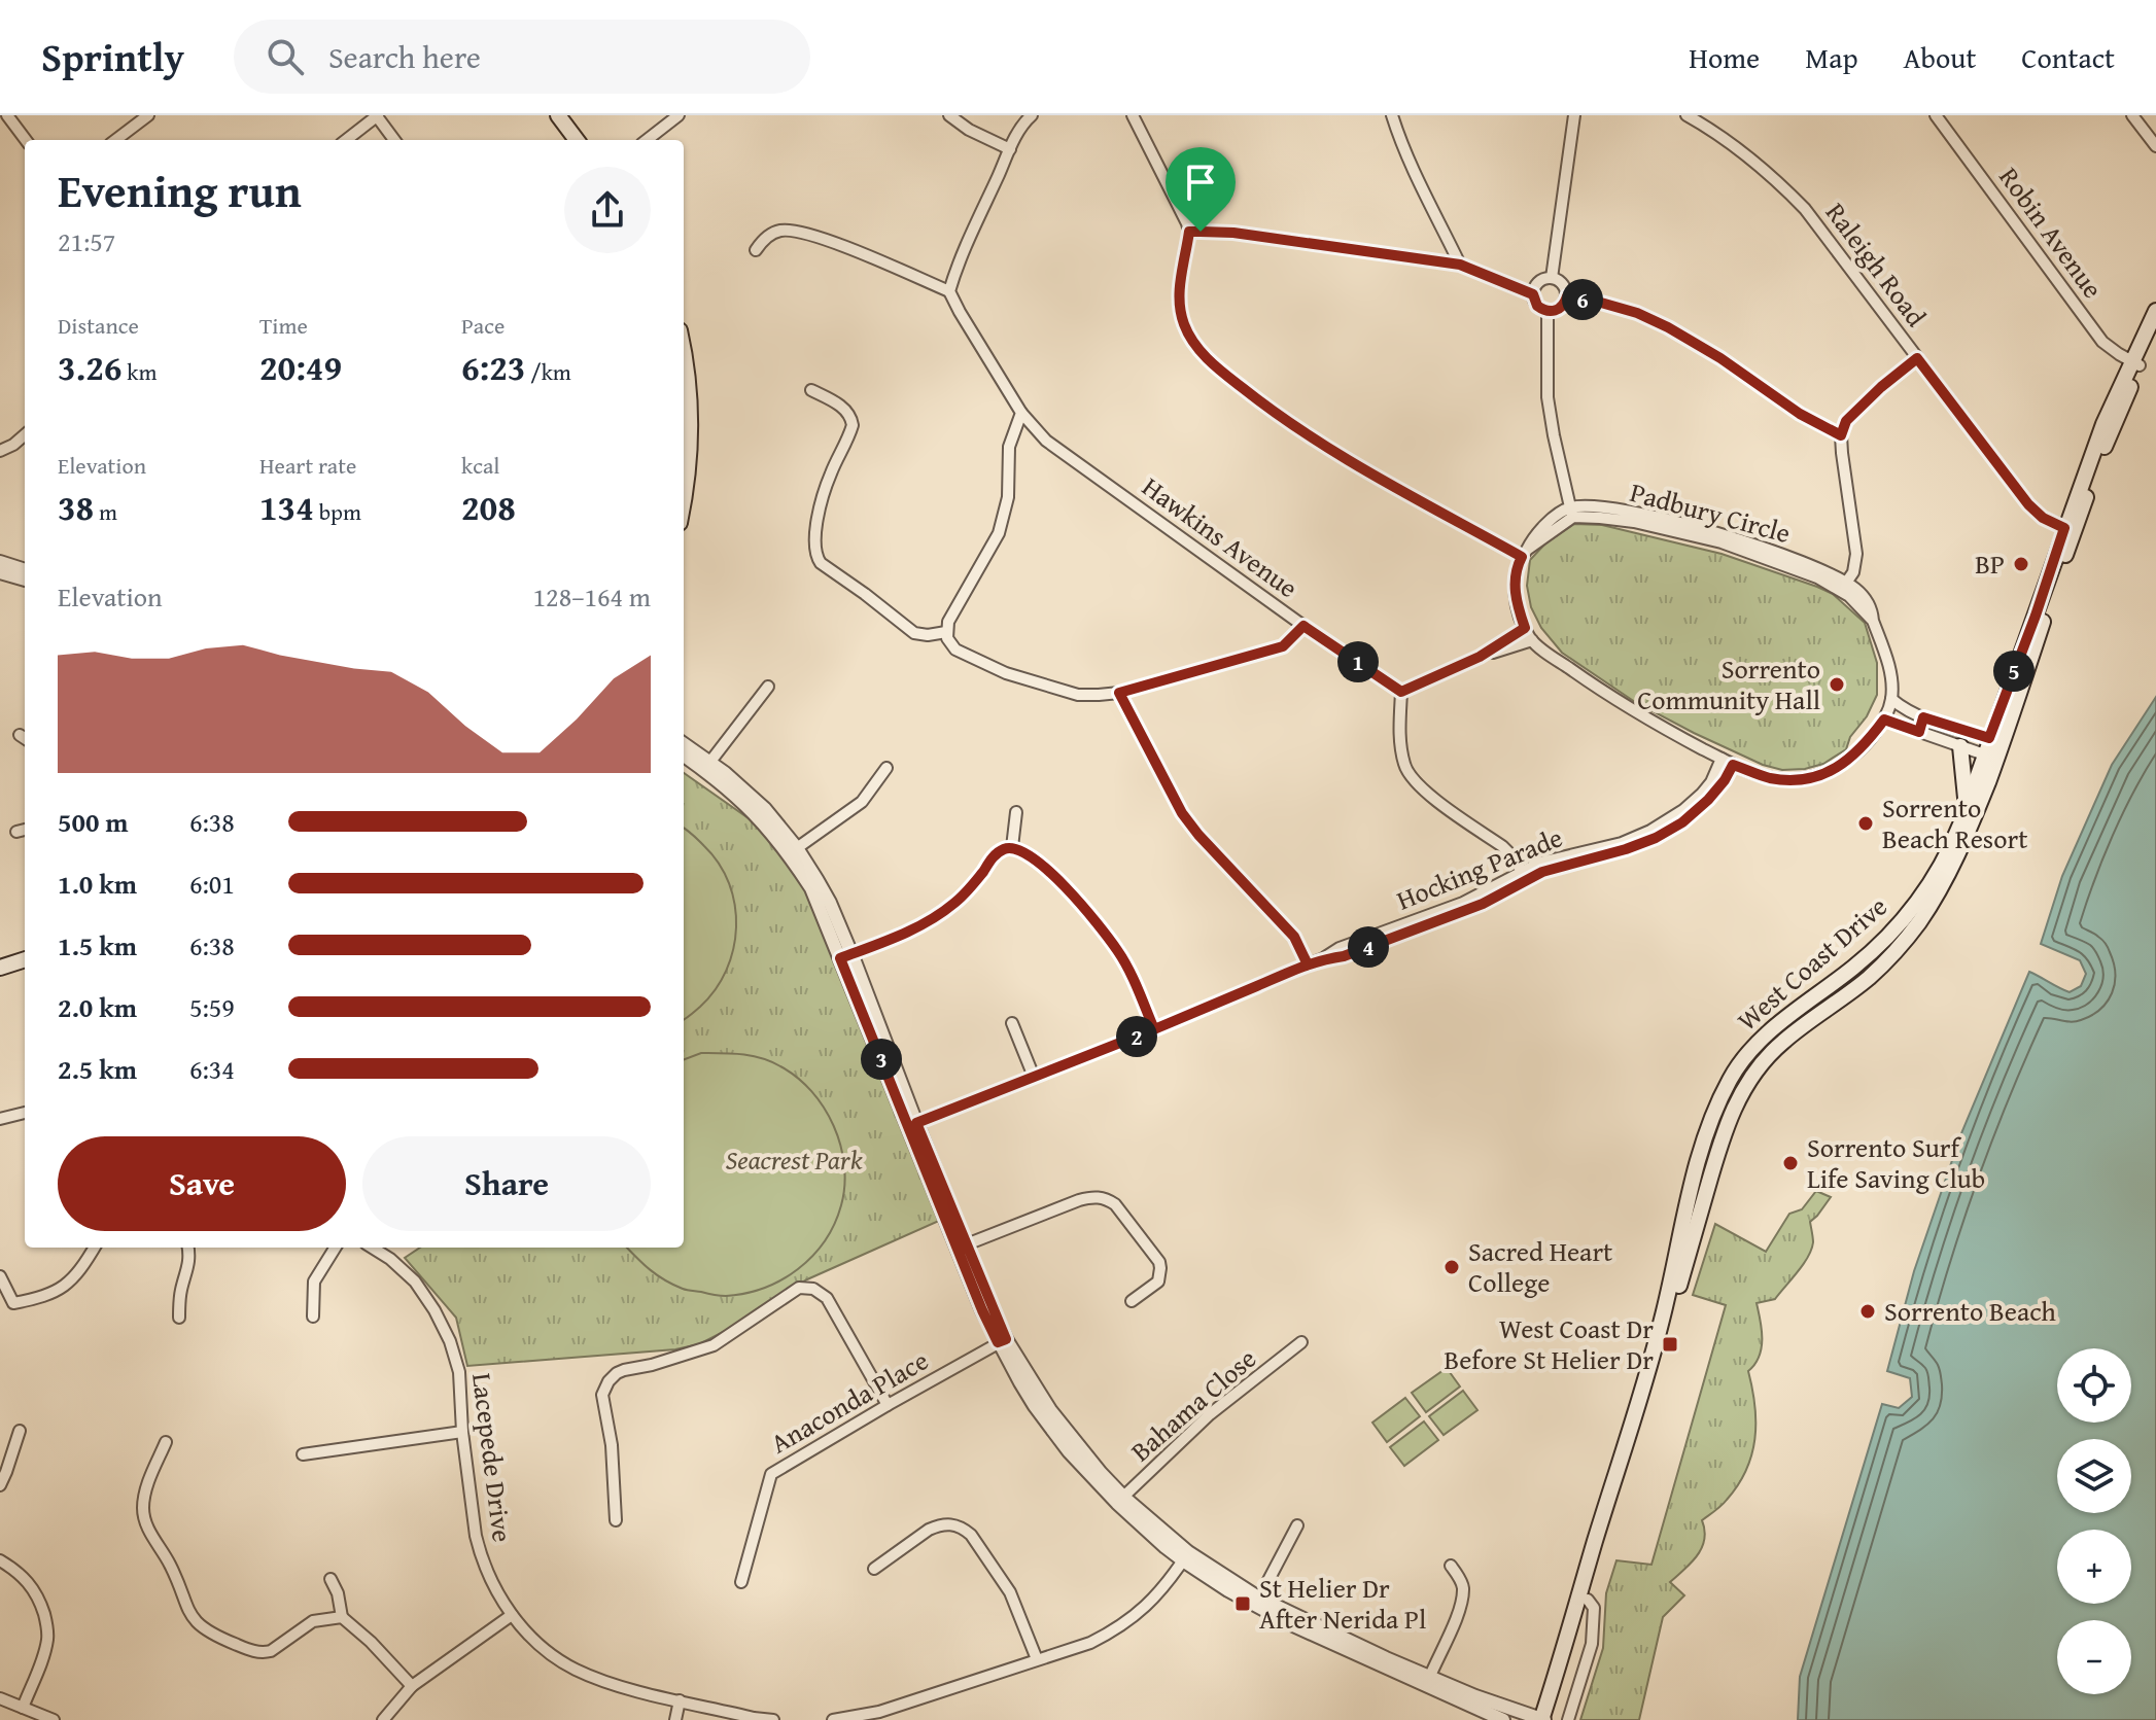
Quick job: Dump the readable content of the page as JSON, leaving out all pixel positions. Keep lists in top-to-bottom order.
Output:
{
  "streets": {
    "main road": ["West Coast Drive"],
    "street": [
      "Robin Avenue",
      "Raleigh Road",
      "Padbury Circle",
      "Hawkins Avenue",
      "Hocking Parade",
      "Anaconda Place",
      "Bahama Close",
      "Lacepede Drive"
    ]
  },
  "crossings": [
    ["Robin Avenue", "West Coast Drive"],
    ["Raleigh Road", "West Coast Drive"],
    ["Padbury Circle", "Hocking Parade"]
  ],
  "parks": ["Seacrest Park"],
  "places": {
    "other": [
      "BP",
      "Sorrento Community Hall",
      "Sorrento Beach Resort",
      "Sorrento Surf Life Saving Club",
      "Sacred Heart College",
      "Sorrento Beach"
    ],
    "transit": ["West Coast Dr Before St Helier Dr", "St Helier Dr After Nerida Pl"]
  },
  "page": {
    "header": "Sprintly",
    "search": "Search here",
    "nav": [
      "Home",
      "Map",
      "About",
      "Contact"
    ],
    "heading": ["Evening run", "21:57"],
    "pins": [
      "6",
      "1",
      "5",
      "4",
      "2",
      "3"
    ],
    "stats": [
      ["Distance", "3.26 km"],
      ["Time", "20:49"],
      ["Pace", "6:23 /km"],
      ["Elevation", "38 m"],
      ["Heart rate", "134 bpm"],
      ["kcal", "208"]
    ],
    "chart": ["Elevation", "128–164 m"],
    "list": [
      {
        "name": "500 m",
        "note": "6:38"
      },
      {
        "name": "1.0 km",
        "note": "6:01"
      },
      {
        "name": "1.5 km",
        "note": "6:38"
      },
      {
        "name": "2.0 km",
        "note": "5:59"
      },
      {
        "name": "2.5 km",
        "note": "6:34"
      }
    ],
    "buttons": ["Save", "Share"],
    "map_buttons": ["+", "−"]
  }
}
